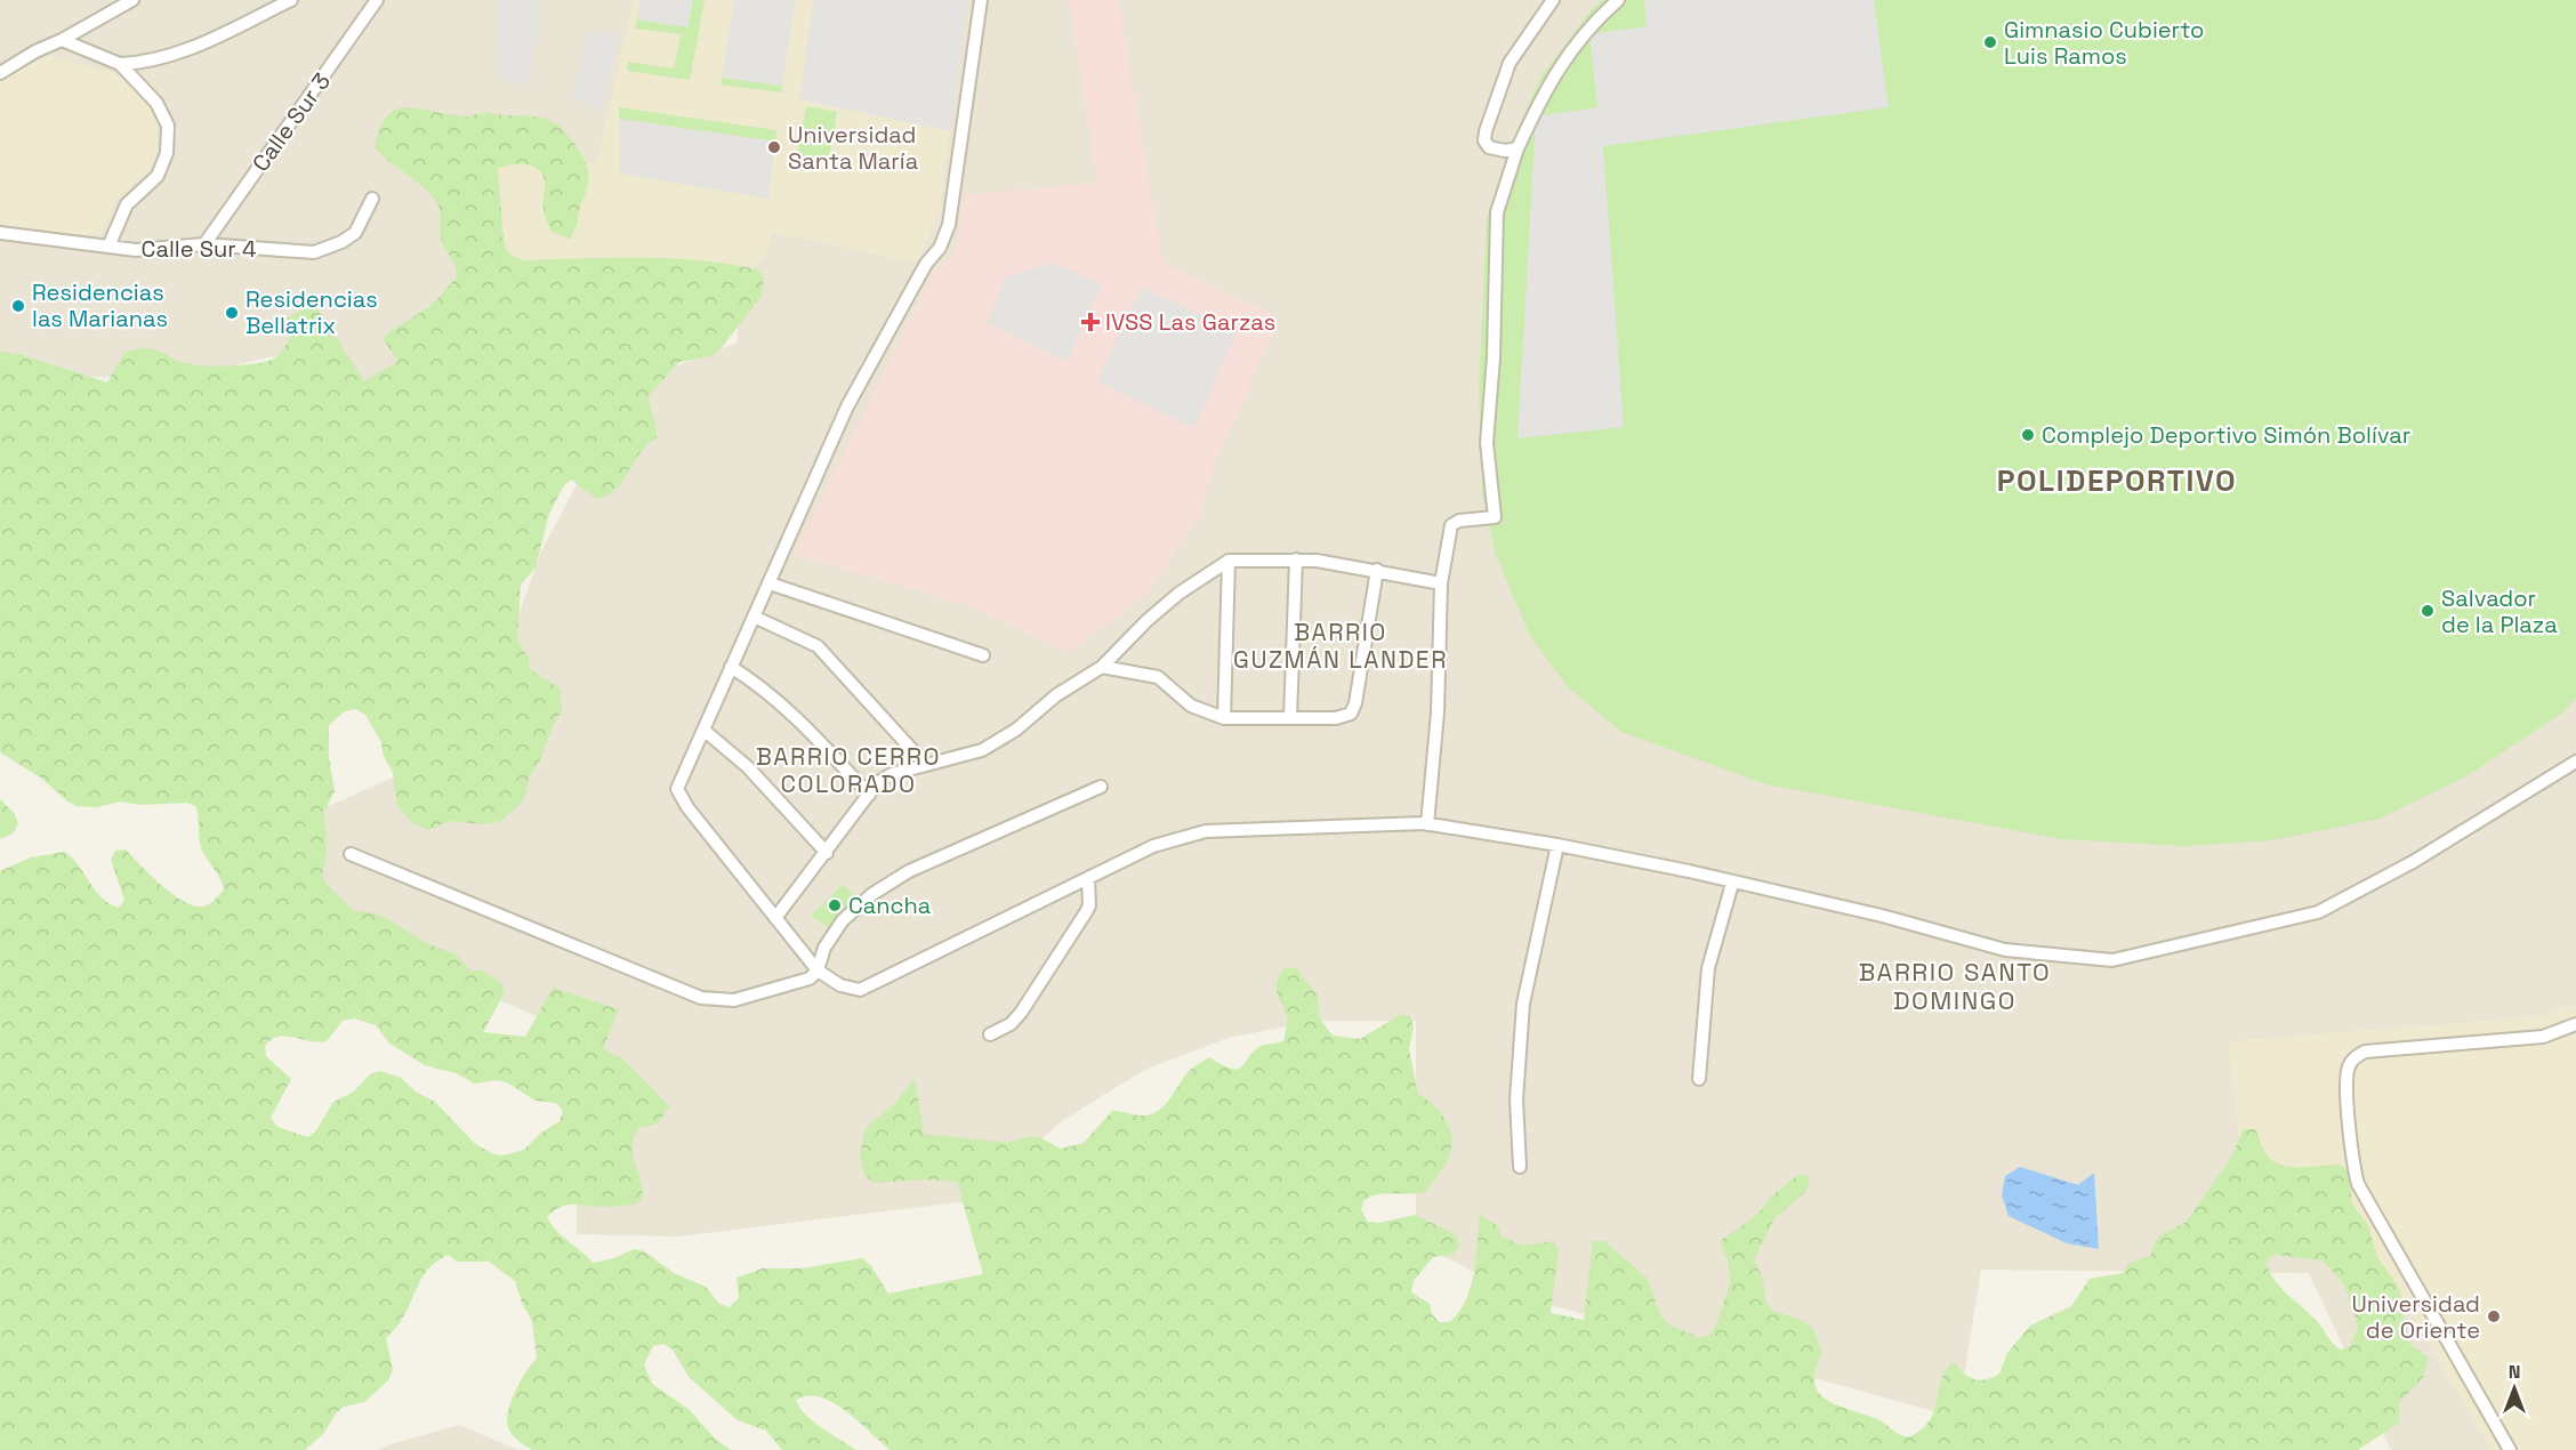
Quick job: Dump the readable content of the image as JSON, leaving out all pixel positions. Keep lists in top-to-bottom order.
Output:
{
  "streets": {
    "street": ["Calle Sur 3", "Calle Sur 4"]
  },
  "crossings": [
    ["Calle Sur 3", "Calle Sur 4"]
  ],
  "districts": [
    "POLIDEPORTIVO",
    "BARRIO GUZMÁN LANDER",
    "BARRIO CERRO COLORADO",
    "BARRIO SANTO DOMINGO"
  ],
  "places": {
    "other": [
      "Gimnasio Cubierto Luis Ramos",
      "Universidad Santa María",
      "Residencias las Marianas",
      "Residencias Bellatrix",
      "Complejo Deportivo Simón Bolívar",
      "Salvador de la Plaza",
      "Cancha",
      "Universidad de Oriente"
    ],
    "health": ["IVSS Las Garzas"]
  },
  "north": "top"
}
